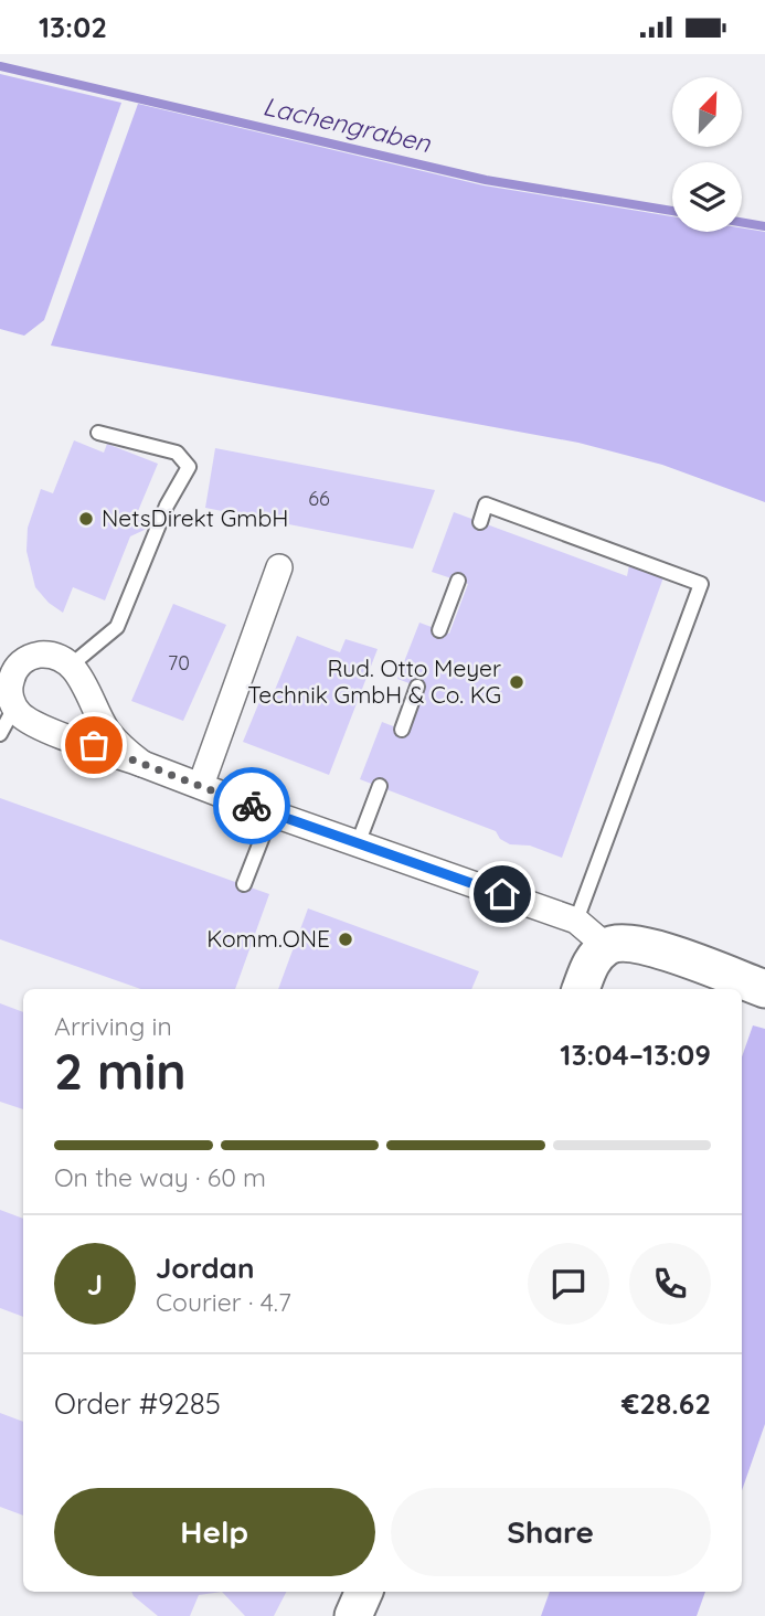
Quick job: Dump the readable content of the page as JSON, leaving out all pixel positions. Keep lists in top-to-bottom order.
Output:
{
  "water": ["Lachengraben"],
  "places": ["NetsDirekt GmbH", "Rud. Otto Meyer Technik GmbH & Co. KG", "Komm.ONE"],
  "house_numbers": ["66", "70"],
  "north": "top right",
  "page": {
    "status": "13:02",
    "heading": ["2 min", "Arriving in", "13:04–13:09"],
    "panel": [
      "Jordan",
      "Courier · 4.7",
      "Order #9285",
      "€28.62"
    ],
    "bar": "On the way · 60 m",
    "round": "J",
    "buttons": ["Help", "Share"]
  }
}
